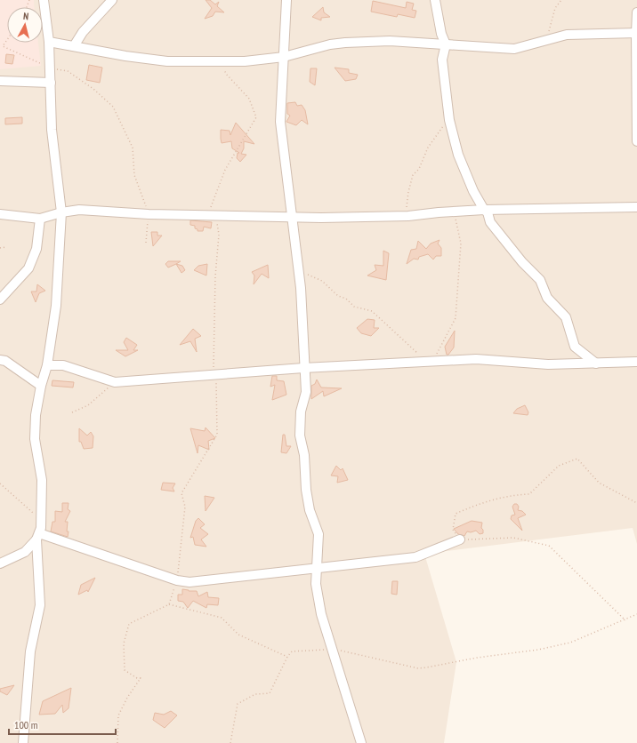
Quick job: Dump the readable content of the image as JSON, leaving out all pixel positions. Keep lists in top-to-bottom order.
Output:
{
  "scale_bar": "100 m",
  "north": "top"
}
